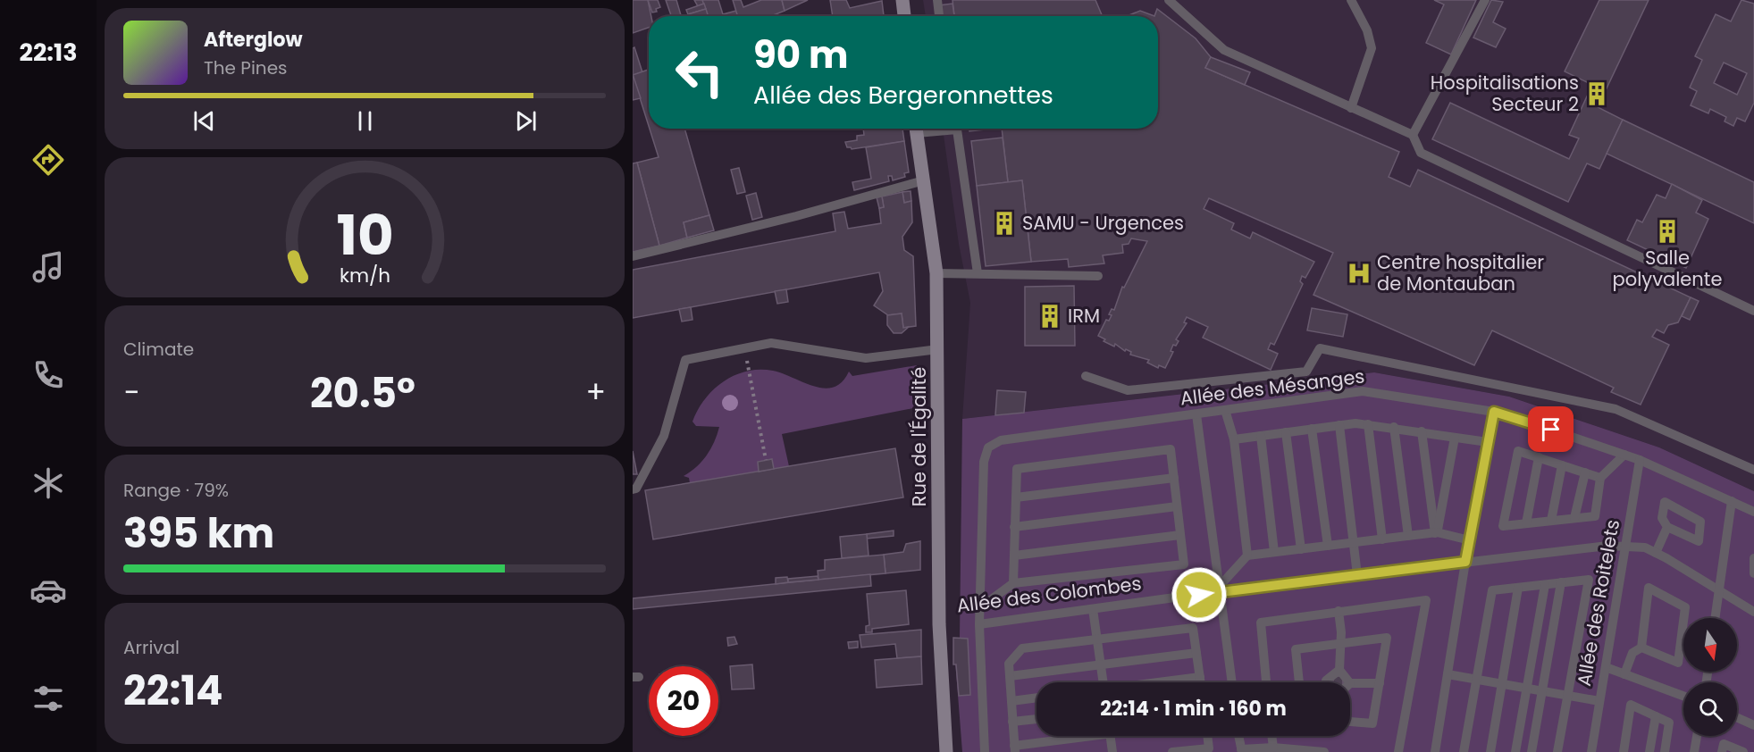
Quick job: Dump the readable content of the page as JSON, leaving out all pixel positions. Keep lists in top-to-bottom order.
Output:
{
  "streets": {
    "street": ["Rue de l'Égalité"],
    "lane": ["Allée des Mésanges", "Allée des Colombes", "Allée des Roitelets"]
  },
  "crossings": [
    ["Allée des Mésanges", "Allée des Colombes"],
    ["Allée des Mésanges", "Allée des Roitelets"],
    ["Allée des Colombes", "Allée des Roitelets"]
  ],
  "places": {
    "building": [
      "Hospitalisations Secteur 2",
      "SAMU - Urgences",
      "Salle polyvalente",
      "IRM"
    ],
    "hospital": ["Centre hospitalier de Montauban"]
  },
  "north": "bottom",
  "page": {
    "tabs": "22:13",
    "turn": ["90 m", "Allée des Bergeronnettes"],
    "song": ["Afterglow", "The Pines"],
    "tile": [
      "Climate",
      ["Range · 79%", "395 km"],
      ["Arrival", "22:14"]
    ],
    "heat": ["−", "20.5°", "+"],
    "limit": "20",
    "trip": "22:14 · 1 min · 160 m",
    "gauge": ["10", "km/h"]
  }
}
